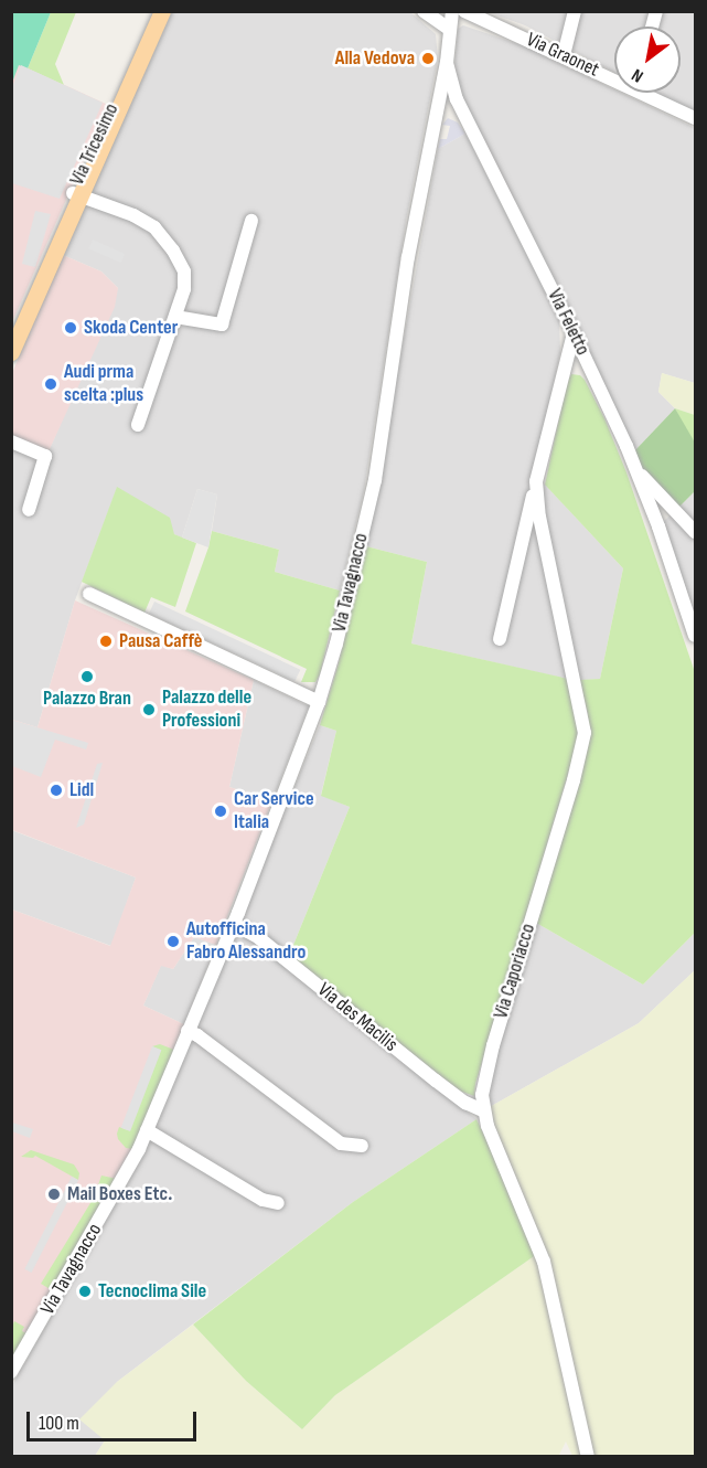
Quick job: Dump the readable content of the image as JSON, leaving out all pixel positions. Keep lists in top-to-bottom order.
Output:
{
  "streets": {
    "main road": ["Via Tricesimo"],
    "street": [
      "Via Graonet",
      "Via Feletto",
      "Via Tavagnacco",
      "Via Caporiacco",
      "Via des Macilis"
    ]
  },
  "crossings": [
    ["Via Feletto", "Via Tavagnacco"],
    ["Via Feletto", "Via Caporiacco"],
    ["Via Tavagnacco", "Via des Macilis"],
    ["Via Caporiacco", "Via des Macilis"]
  ],
  "places": [
    "Alla Vedova",
    "Skoda Center",
    "Audi prma scelta :plus",
    "Pausa Caffè",
    "Palazzo Bran",
    "Palazzo delle Professioni",
    "Lidl",
    "Car Service Italia",
    "Autofficina Fabro Alessandro",
    "Mail Boxes Etc.",
    "Tecnoclima Sile"
  ],
  "scale_bar": "100 m",
  "north": "bottom left"
}
